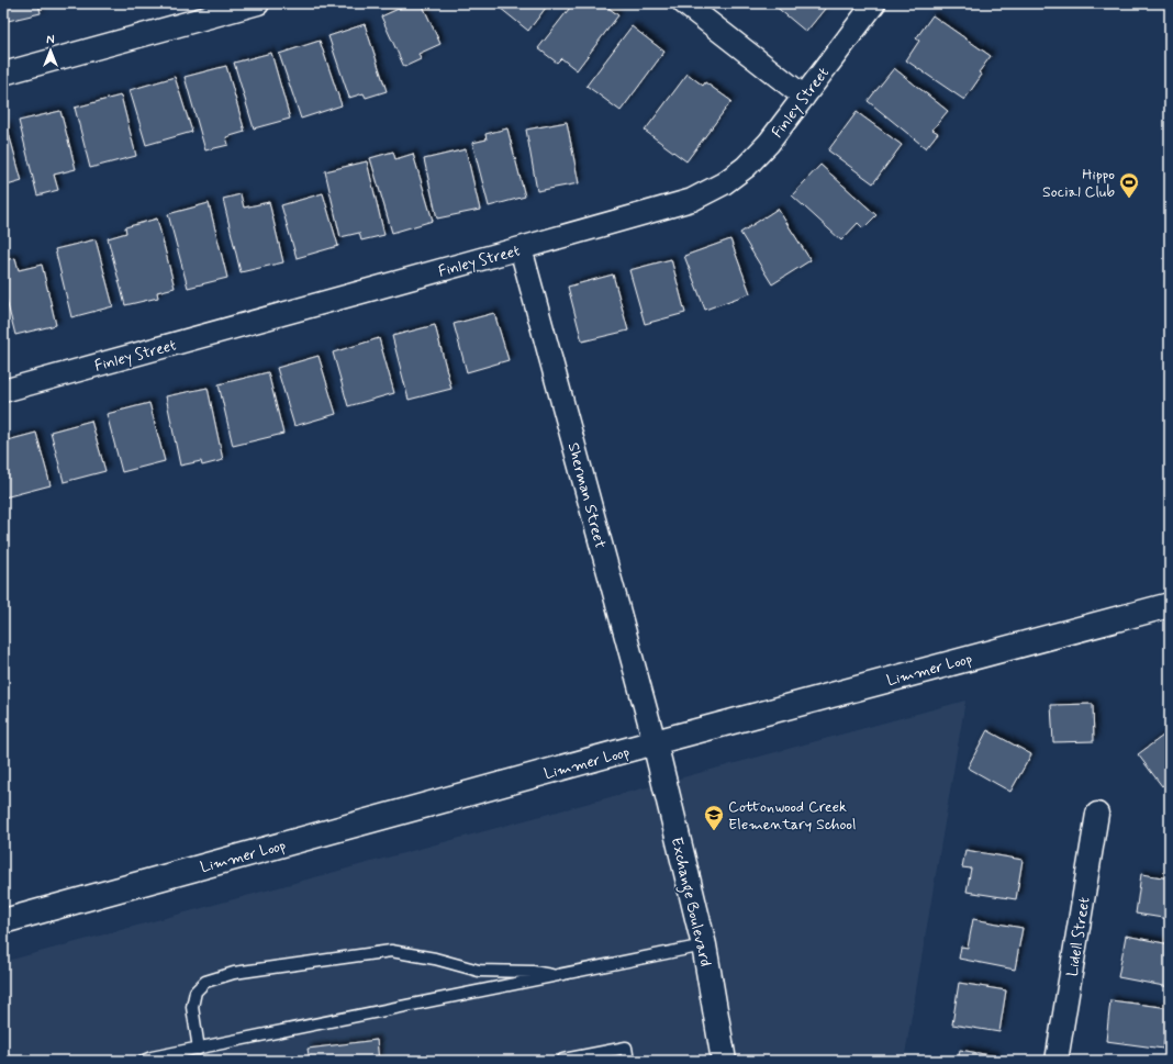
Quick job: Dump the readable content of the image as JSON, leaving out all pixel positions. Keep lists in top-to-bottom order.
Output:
{
  "streets": {
    "street": [
      "Finley Street",
      "Sherman Street",
      "Limmer Loop",
      "Exchange Boulevard",
      "Lidell Street"
    ]
  },
  "crossings": [
    ["Finley Street", "Sherman Street"],
    ["Sherman Street", "Limmer Loop"],
    ["Sherman Street", "Exchange Boulevard"],
    ["Limmer Loop", "Exchange Boulevard"]
  ],
  "places": {
    "sports": ["Hippo Social Club"],
    "school or university": ["Cottonwood Creek Elementary School"]
  },
  "north": "top"
}
